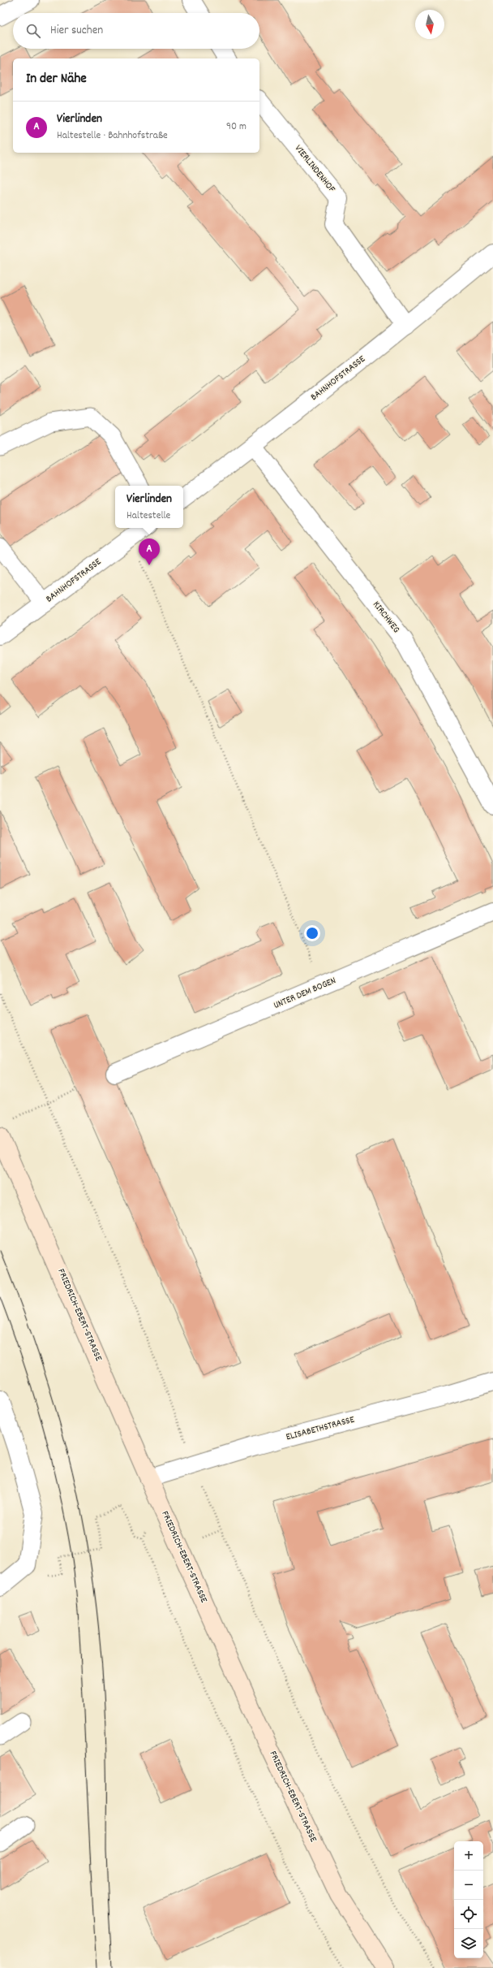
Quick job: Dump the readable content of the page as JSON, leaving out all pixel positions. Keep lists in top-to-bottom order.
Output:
{
  "streets": {
    "main road": ["FRIEDRICH-EBERT-STRASSE"],
    "street": [
      "VIERLINDENHOF",
      "BAHNHOFSTRASSE",
      "KIRCHWEG",
      "UNTER DEM BOGEN",
      "ELISABETHSTRASSE"
    ]
  },
  "crossings": [
    ["VIERLINDENHOF", "BAHNHOFSTRASSE"],
    ["BAHNHOFSTRASSE", "KIRCHWEG"],
    ["FRIEDRICH-EBERT-STRASSE", "ELISABETHSTRASSE"]
  ],
  "north": "bottom",
  "page": {
    "search": "Hier suchen",
    "heading": "In der Nähe",
    "list": [
      {
        "mark": "A",
        "name": "Vierlinden",
        "note": "Haltestelle · Bahnhofstraße",
        "value": "90 m"
      }
    ],
    "popup": ["Vierlinden", "Haltestelle"],
    "pins": "A",
    "map_buttons": ["+", "−"]
  }
}
